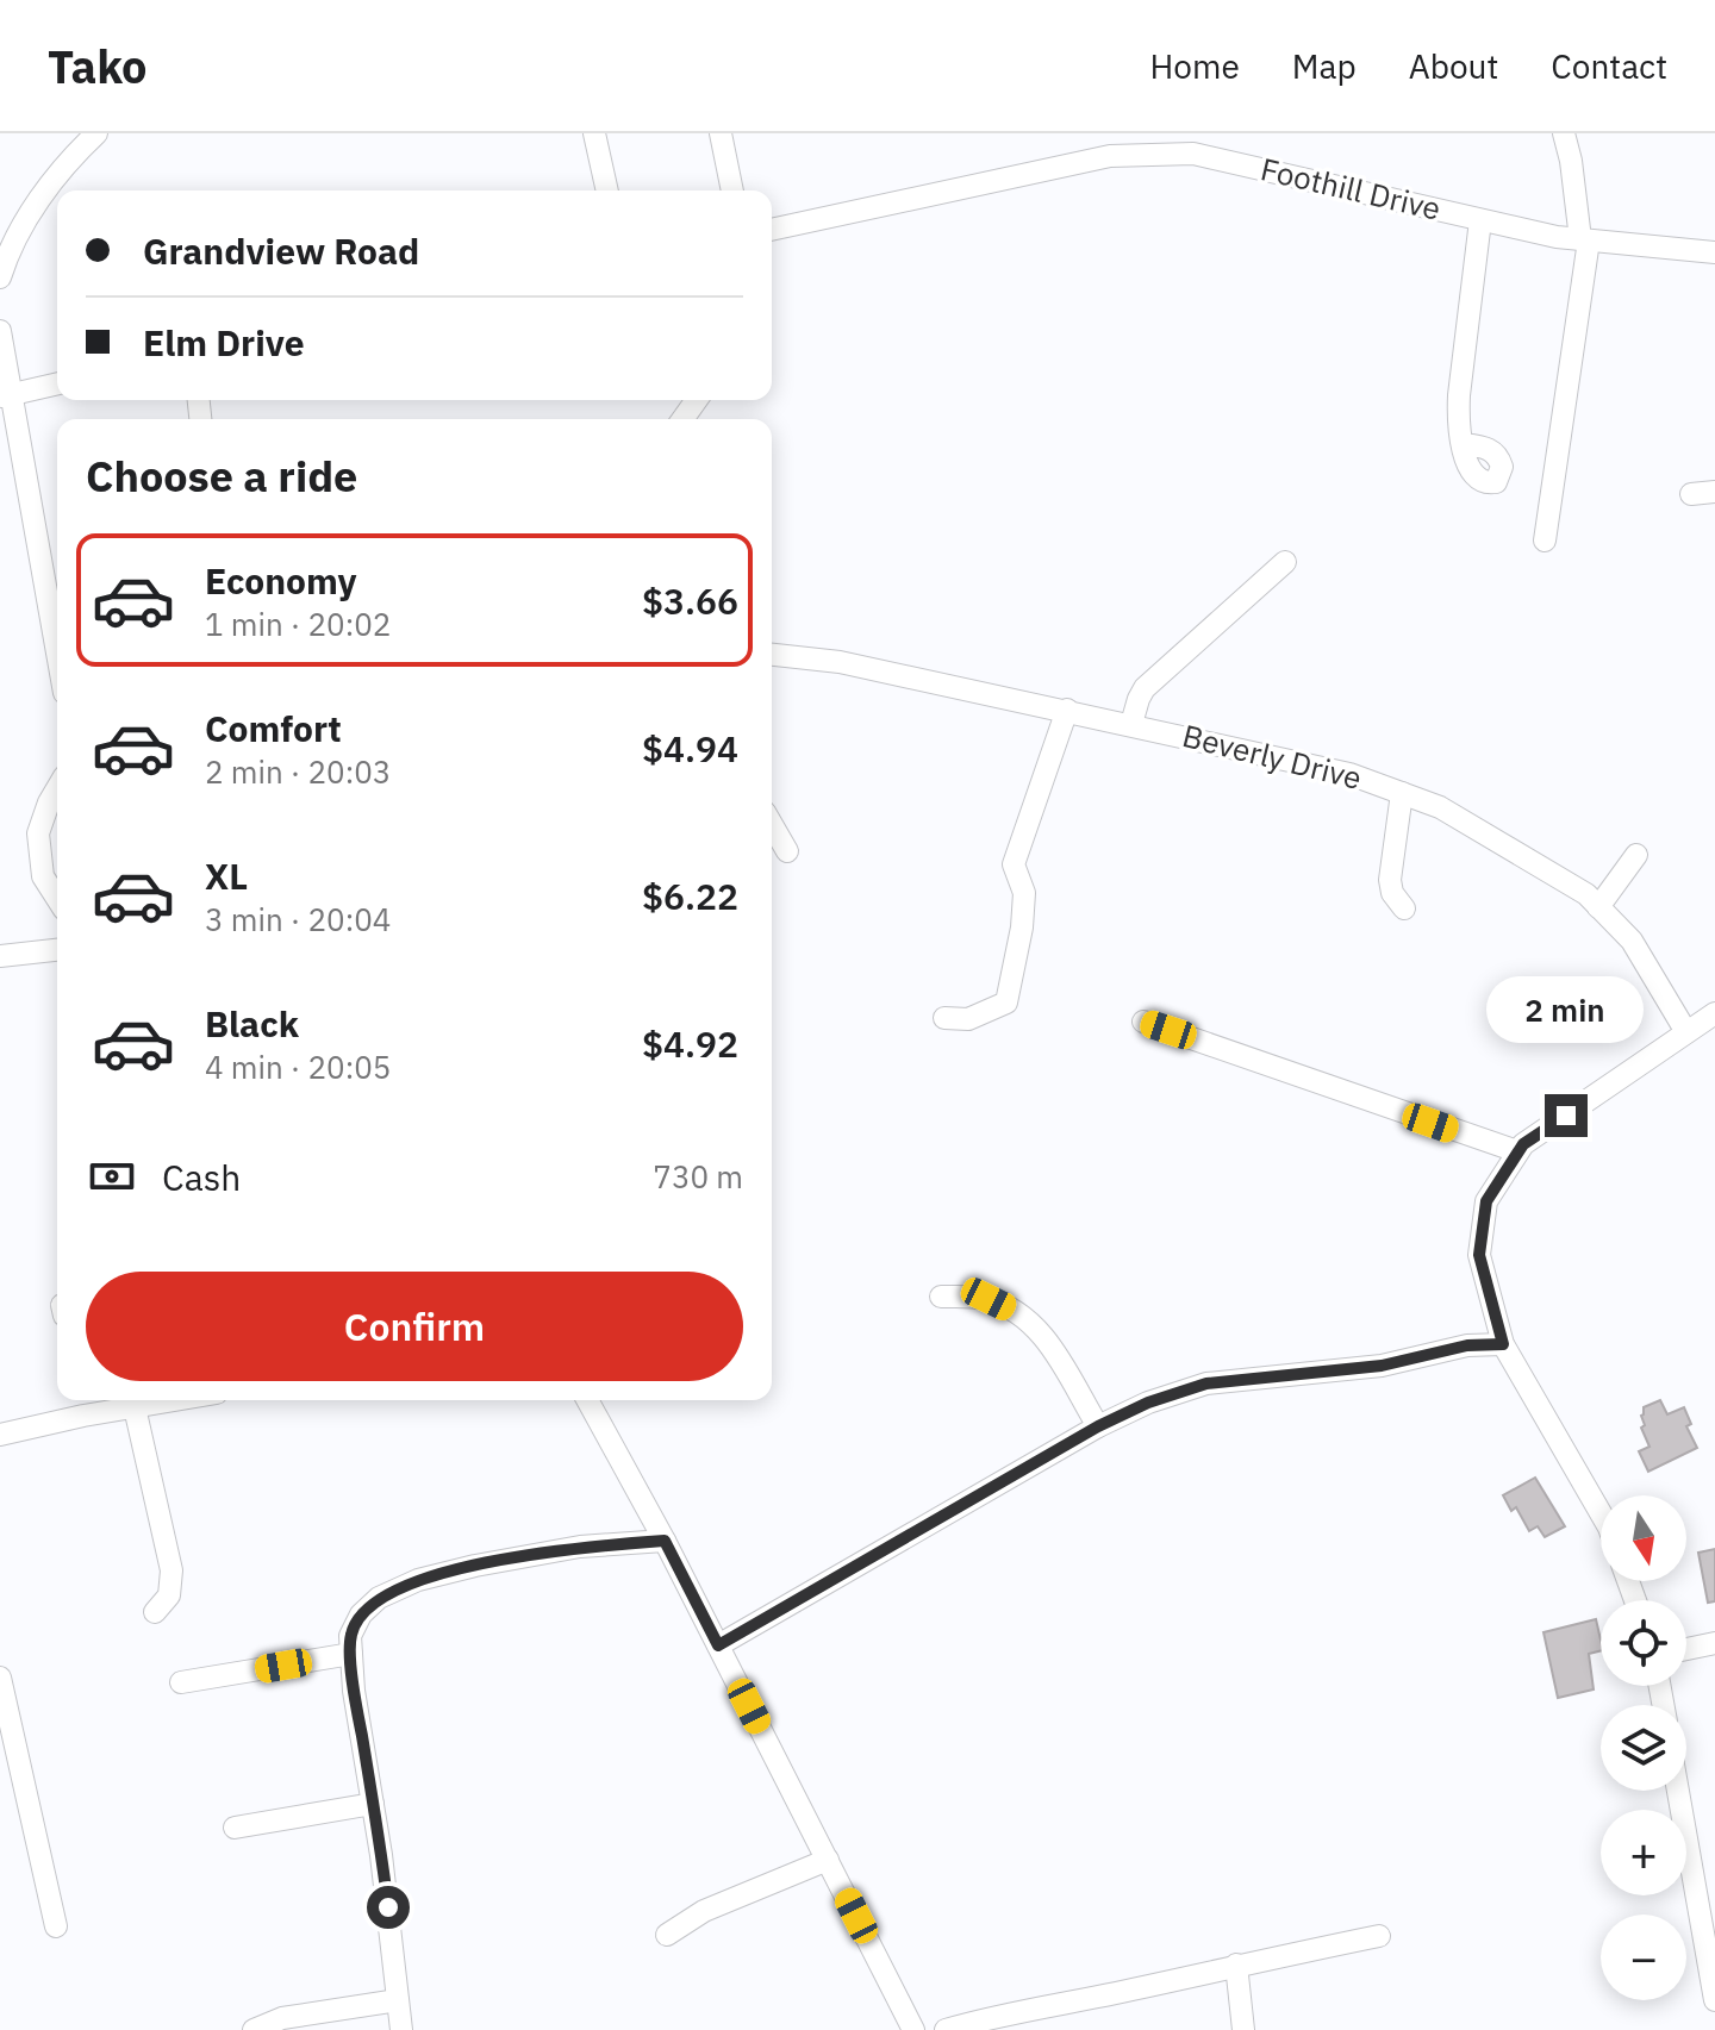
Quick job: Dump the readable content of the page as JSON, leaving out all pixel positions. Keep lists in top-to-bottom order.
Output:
{
  "streets": {
    "street": ["Foothill Drive", "Beverly Drive"]
  },
  "north": "bottom",
  "page": {
    "header": "Tako",
    "nav": [
      "Home",
      "Map",
      "About",
      "Contact"
    ],
    "banner": ["Grandview Road", "Elm Drive"],
    "heading": "Choose a ride",
    "list": [
      {
        "name": "Economy",
        "note": "1 min · 20:02",
        "value": "$3.66"
      },
      {
        "name": "Comfort",
        "note": "2 min · 20:03",
        "value": "$4.94"
      },
      {
        "name": "XL",
        "note": "3 min · 20:04",
        "value": "$6.22"
      },
      {
        "name": "Black",
        "note": "4 min · 20:05",
        "value": "$4.92"
      }
    ],
    "bubble": "2 min",
    "pay": ["Cash", "730 m"],
    "buttons": "Confirm",
    "map_buttons": ["+", "−"]
  }
}
